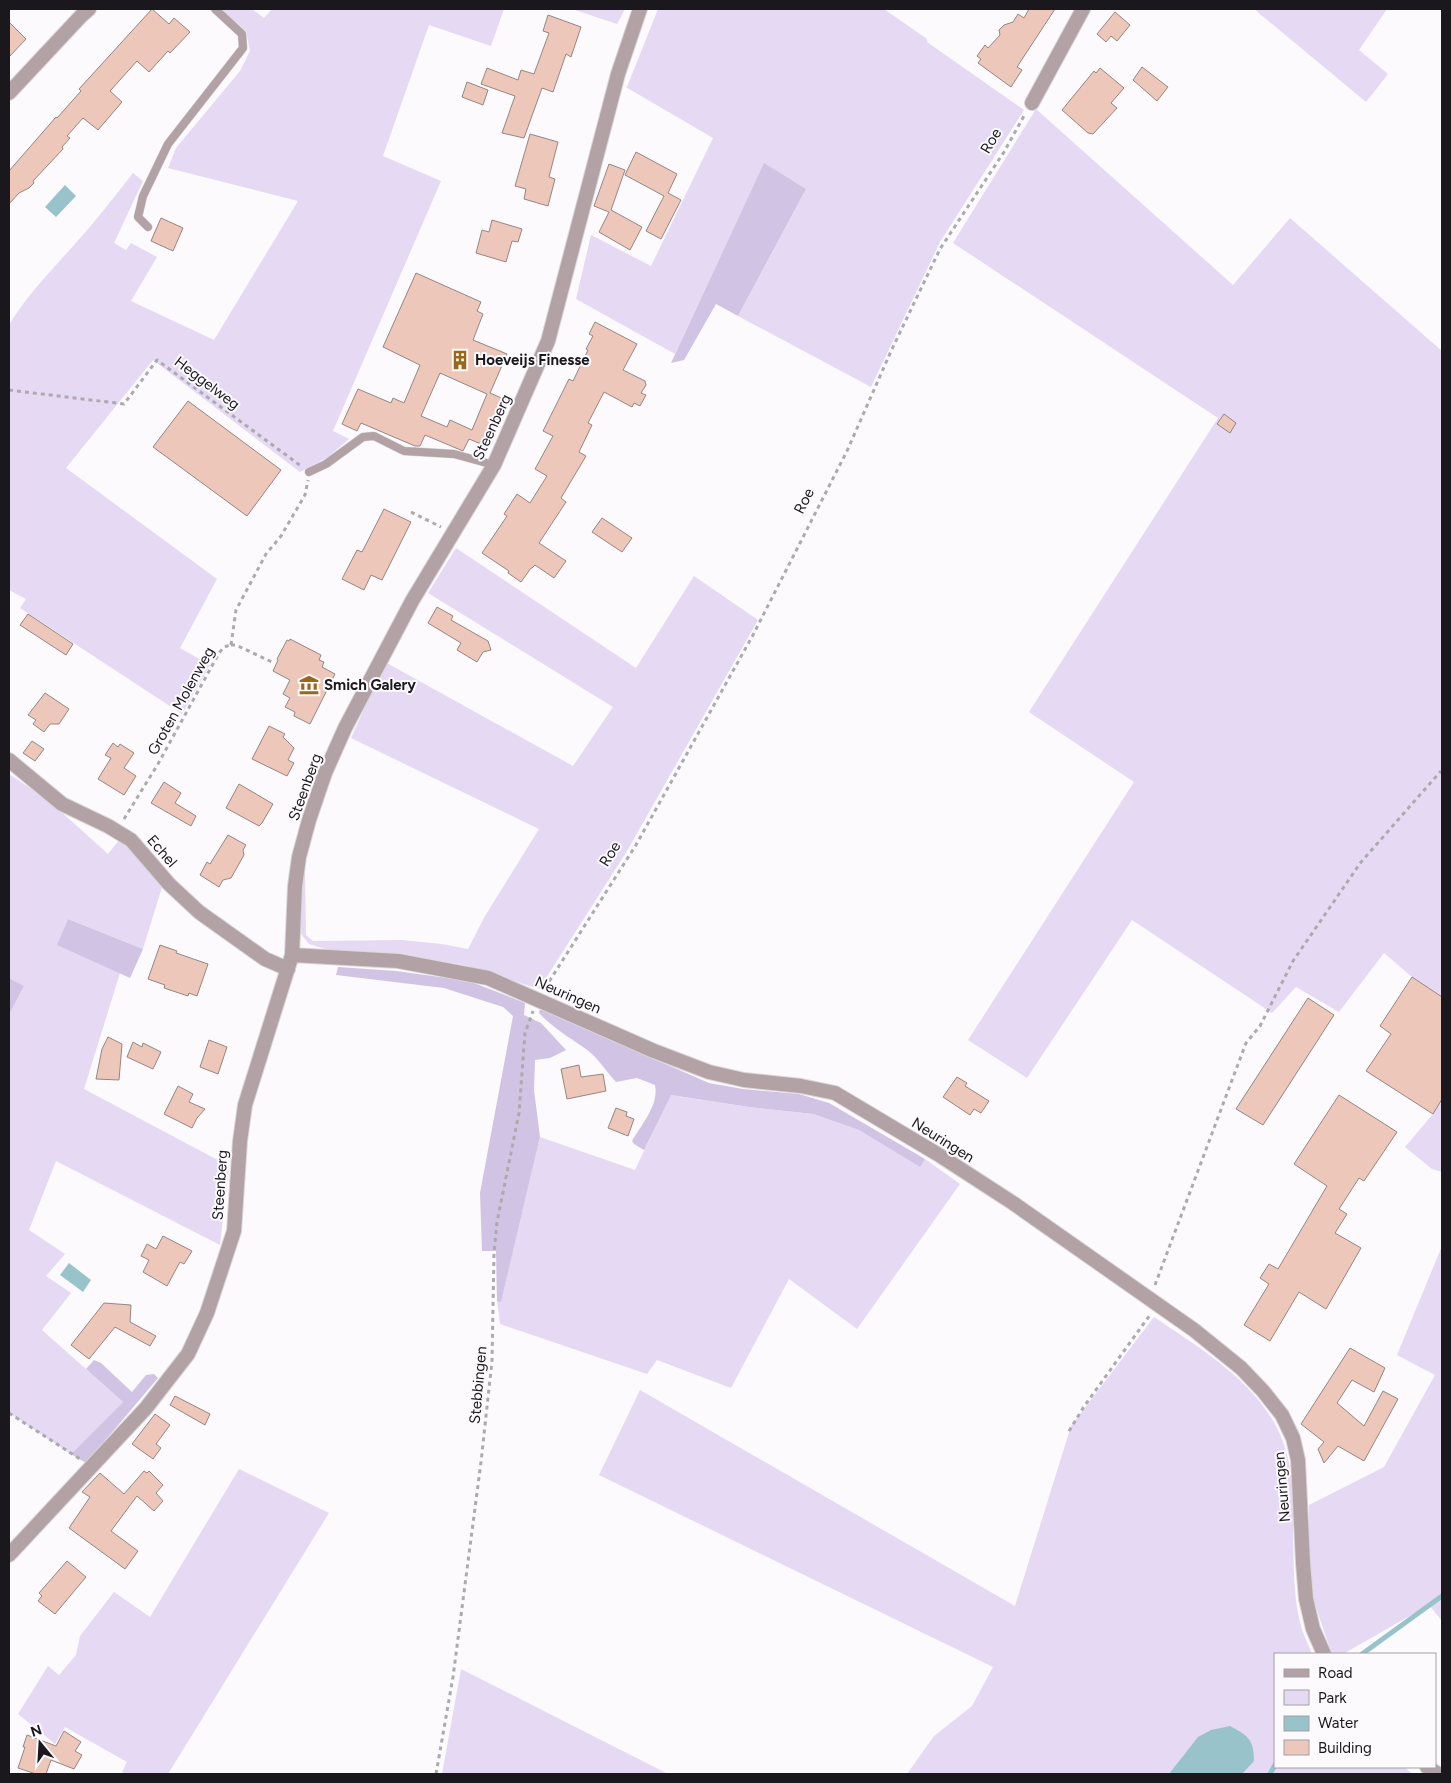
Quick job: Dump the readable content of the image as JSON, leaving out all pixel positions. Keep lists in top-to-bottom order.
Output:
{
  "streets": {
    "street": ["Steenberg", "Echel", "Neuringen"],
    "path": [
      "Roe",
      "Heggelweg",
      "Groten Molenweg",
      "Stebbingen"
    ]
  },
  "crossings": [
    ["Roe", "Neuringen"],
    ["Roe", "Stebbingen"],
    ["Heggelweg", "Groten Molenweg"],
    ["Steenberg", "Echel"],
    ["Steenberg", "Neuringen"],
    ["Groten Molenweg", "Echel"],
    ["Neuringen", "Stebbingen"]
  ],
  "places": {
    "building": ["Hoeveijs Finesse"],
    "museum": ["Smich Galery"]
  },
  "legend": [
    "Road",
    "Park",
    "Water",
    "Building"
  ],
  "north": "top"
}
